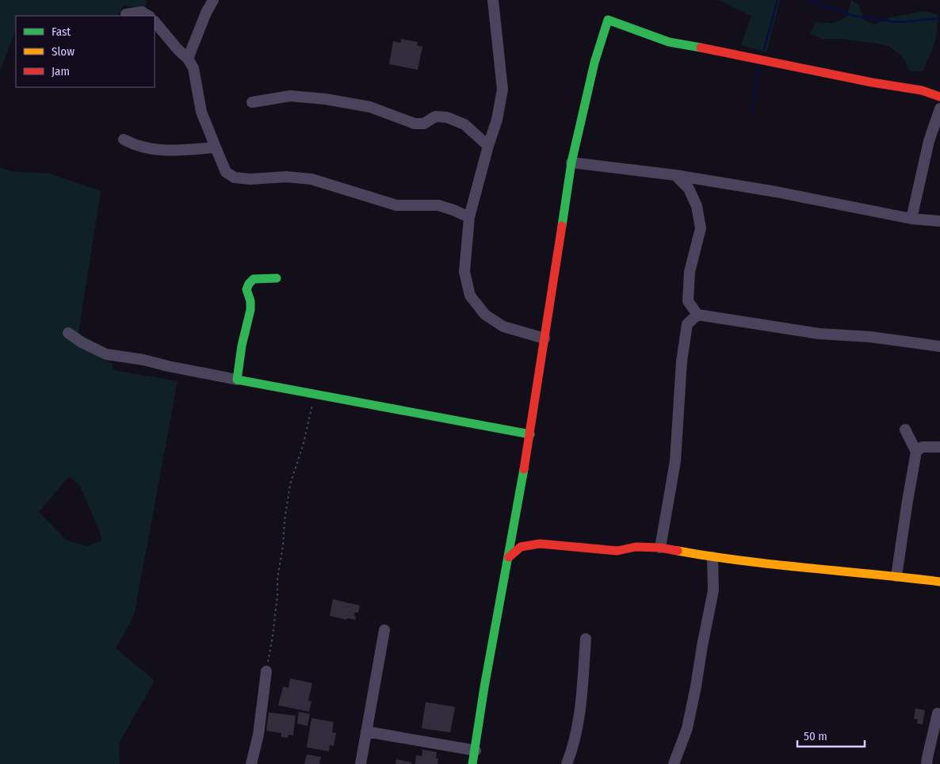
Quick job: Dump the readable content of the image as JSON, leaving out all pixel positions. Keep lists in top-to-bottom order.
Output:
{
  "legend": ["Fast", "Slow", "Jam"],
  "scale_bar": "50 m"
}
